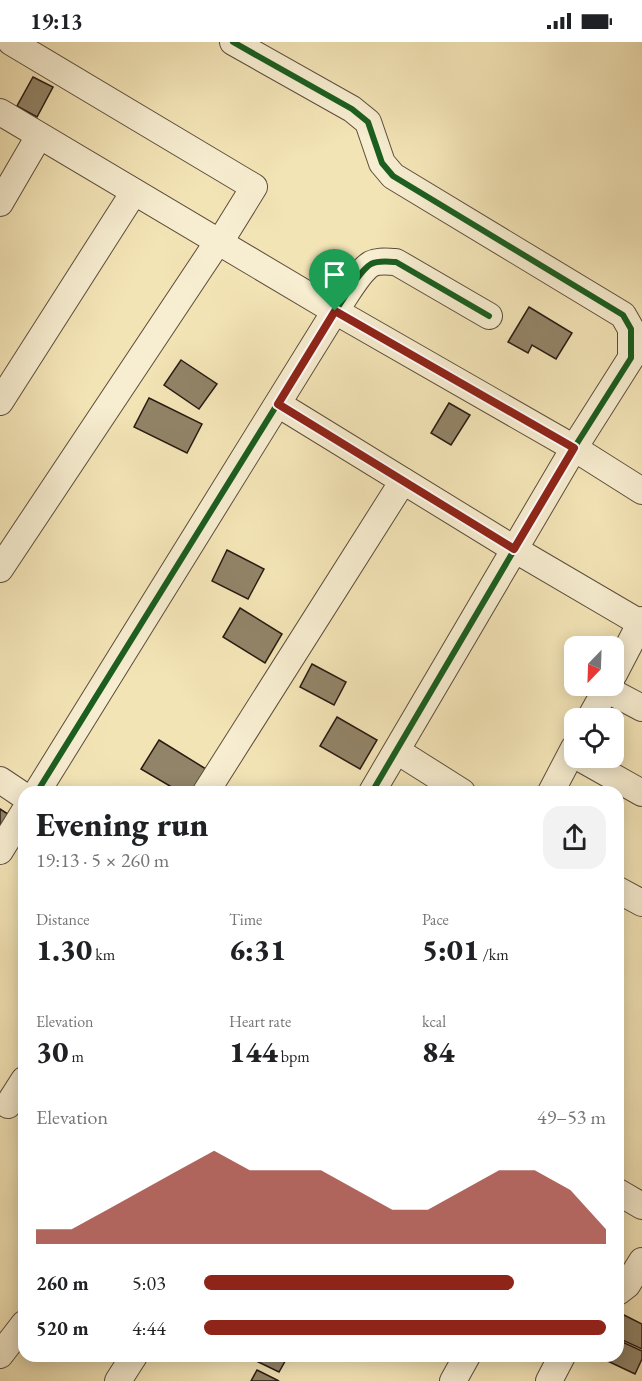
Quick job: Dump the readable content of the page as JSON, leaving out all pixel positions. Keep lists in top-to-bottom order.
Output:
{
  "north": "bottom left",
  "page": {
    "status": "19:13",
    "heading": ["Evening run", "19:13 · 5 × 260 m"],
    "stats": [
      ["Distance", "1.30 km"],
      ["Time", "6:31"],
      ["Pace", "5:01 /km"],
      ["Elevation", "30 m"],
      ["Heart rate", "144 bpm"],
      ["kcal", "84"]
    ],
    "chart": ["Elevation", "49–53 m"],
    "list": [
      {
        "name": "260 m",
        "note": "5:03"
      },
      {
        "name": "520 m",
        "note": "4:44"
      }
    ]
  }
}
